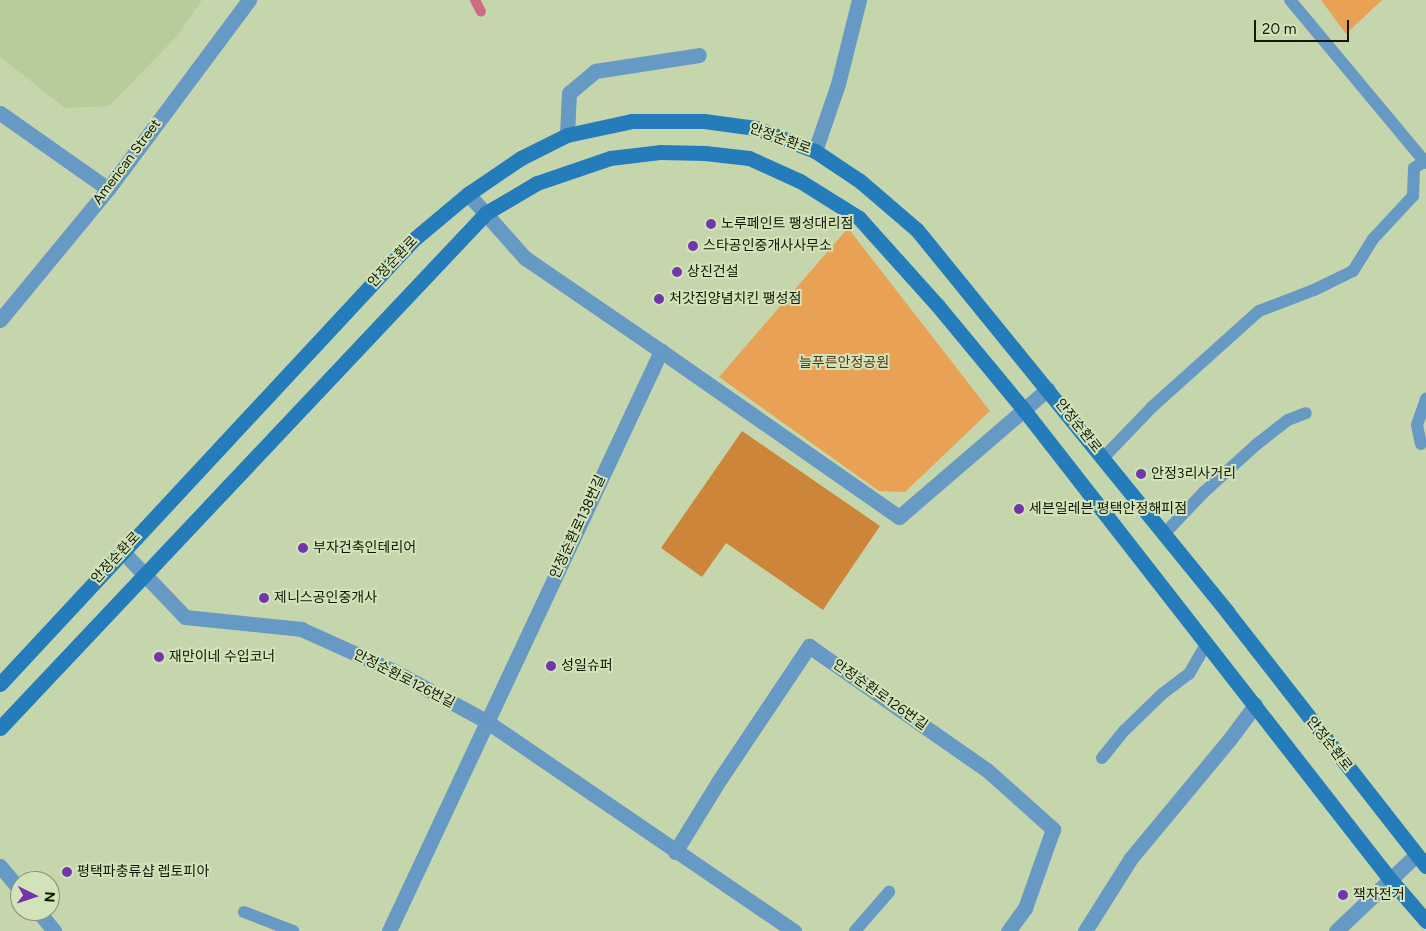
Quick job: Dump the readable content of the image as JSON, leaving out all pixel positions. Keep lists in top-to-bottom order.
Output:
{
  "streets": {
    "main road": ["안정순환로"],
    "street": ["American Street", "안정순환로138번길", "안정순환로126번길"]
  },
  "crossings": [
    ["안정순환로", "안정순환로126번길"],
    ["안정순환로138번길", "안정순환로126번길"]
  ],
  "parks": ["늘푸른안정공원"],
  "places": [
    "노루페인트 팽성대리점",
    "스타공인중개사사무소",
    "상진건설",
    "처갓집양념치킨 팽성점",
    "안정3리사거리",
    "세븐일레븐 평택안정해피점",
    "부자건축인테리어",
    "제니스공인중개사",
    "재만이네 수입코너",
    "성일슈퍼",
    "평택파충류샵 렙토피아",
    "잭자전거"
  ],
  "scale_bar": "20 m",
  "north": "right"
}
